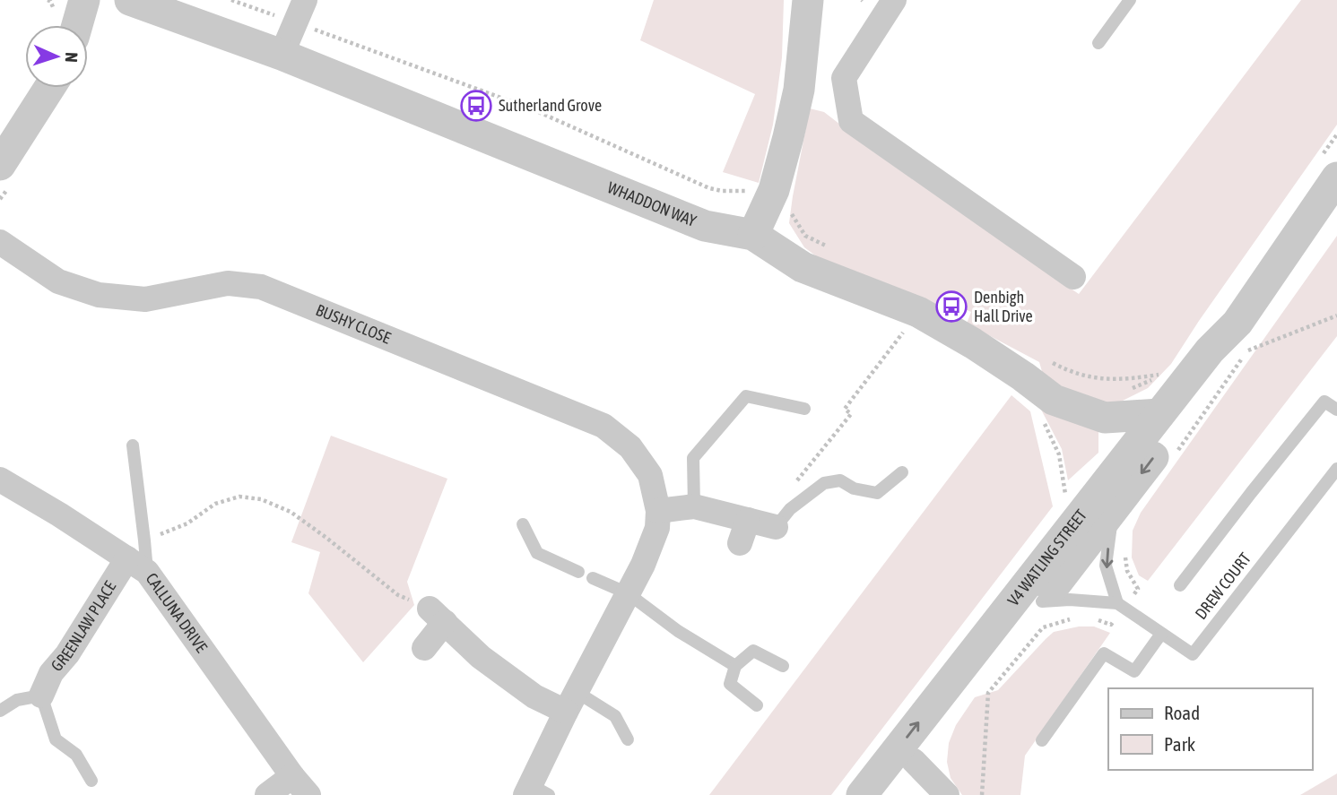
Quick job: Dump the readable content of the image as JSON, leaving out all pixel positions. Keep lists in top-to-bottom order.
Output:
{
  "streets": {
    "street": [
      "WHADDON WAY",
      "BUSHY CLOSE",
      "V4 WATLING STREET",
      "CALLUNA DRIVE",
      "GREENLAW PLACE"
    ],
    "lane": ["DREW COURT"]
  },
  "crossings": [
    ["WHADDON WAY", "V4 WATLING STREET"],
    ["CALLUNA DRIVE", "GREENLAW PLACE"]
  ],
  "places": {
    "bus stop": ["Sutherland Grove", "Denbigh Hall Drive"]
  },
  "legend": ["Road", "Park"],
  "north": "right"
}
